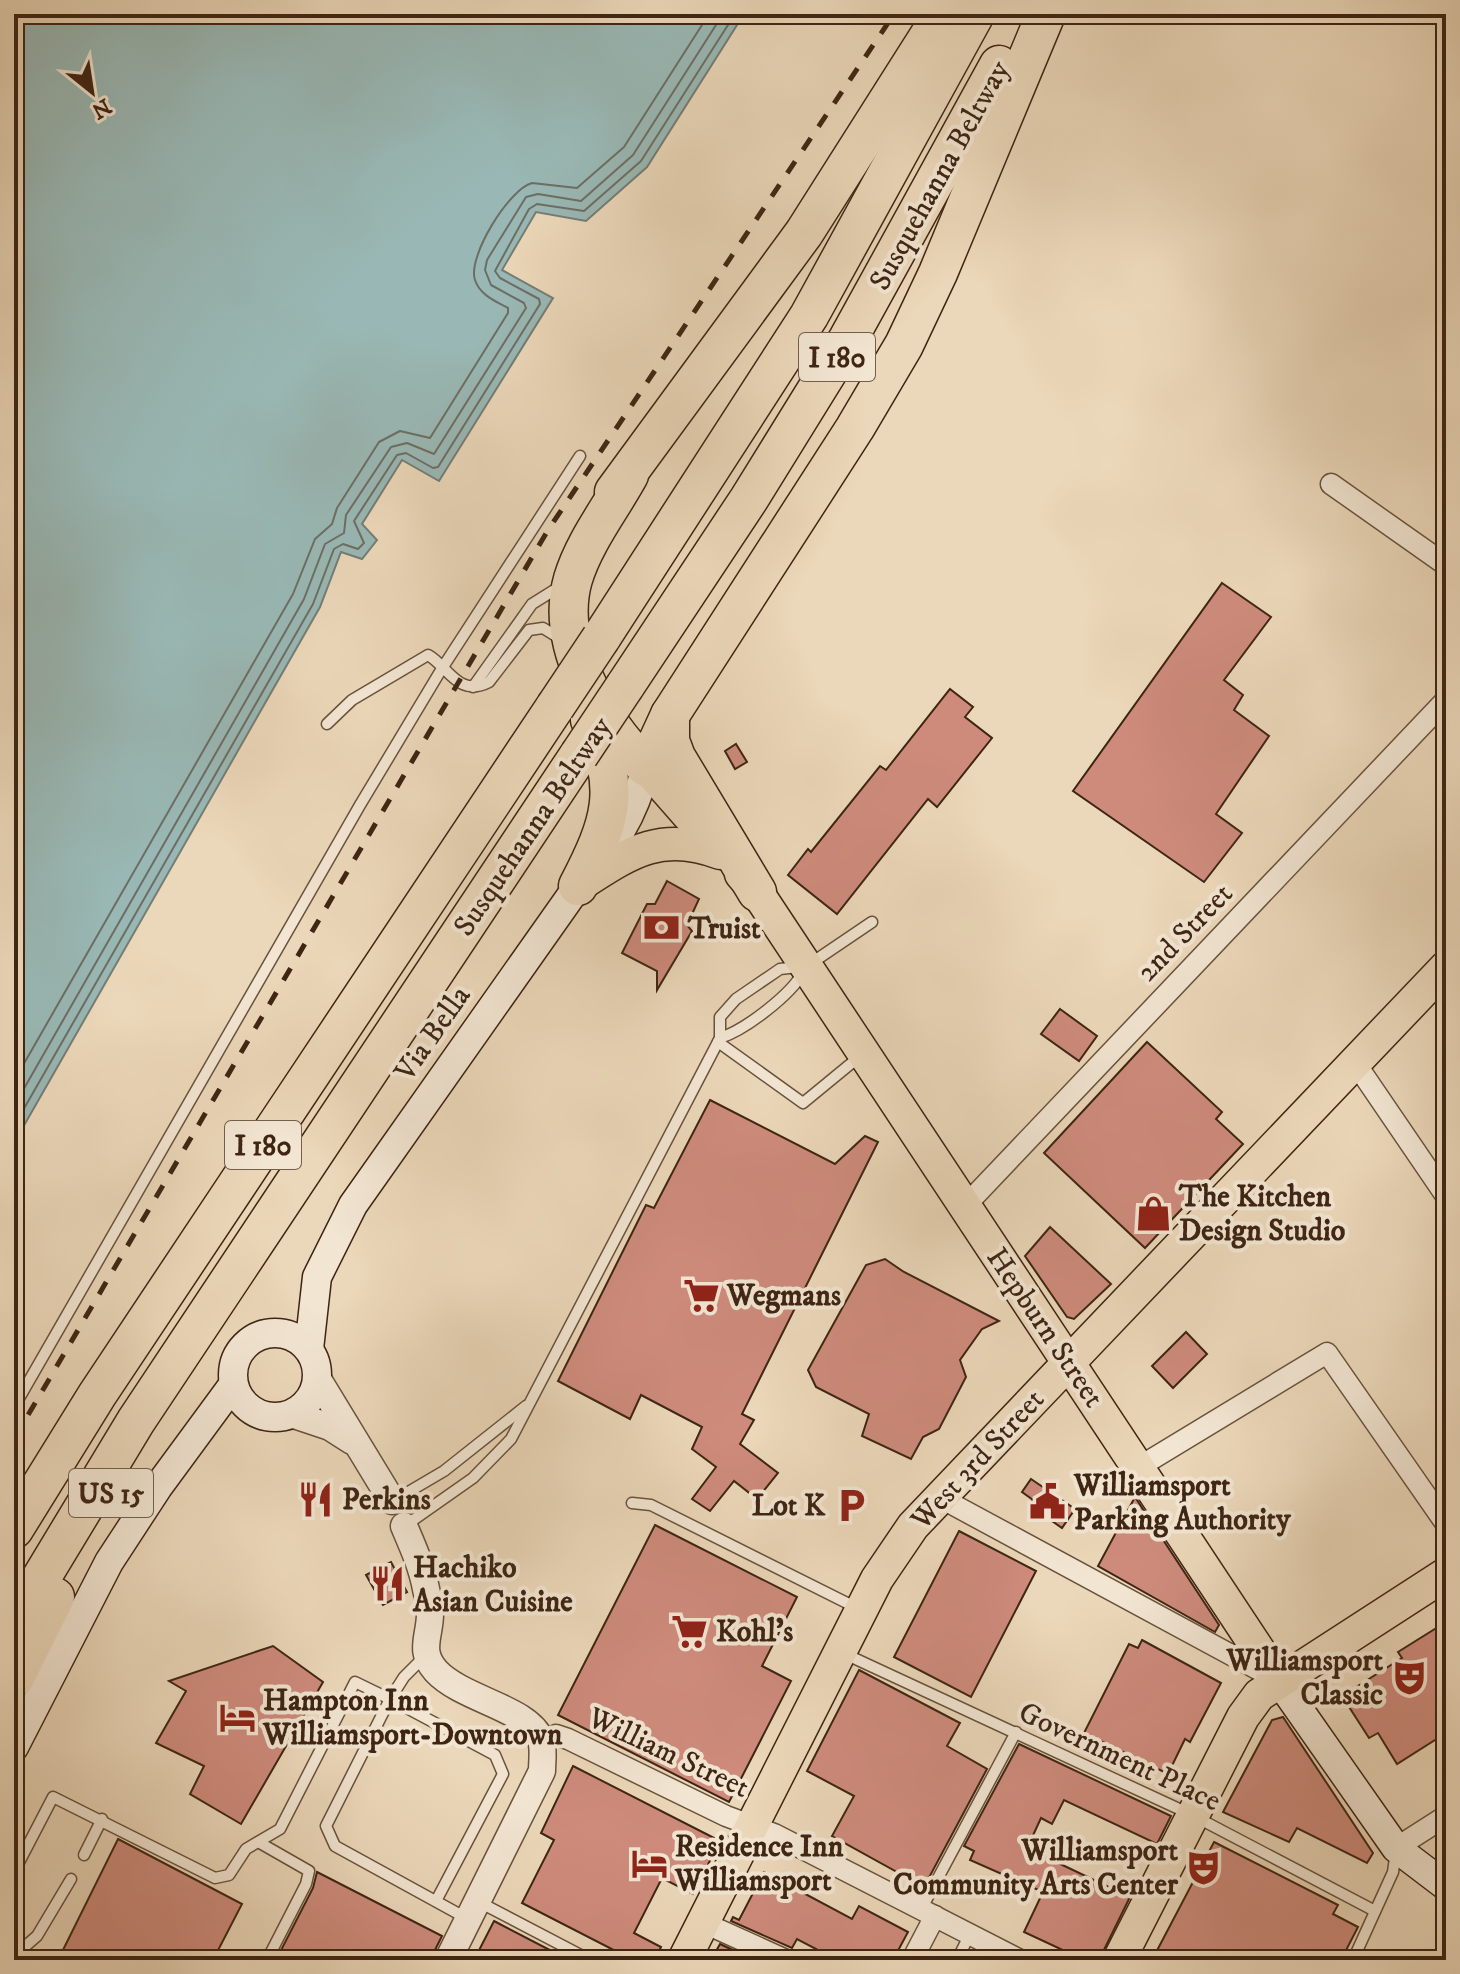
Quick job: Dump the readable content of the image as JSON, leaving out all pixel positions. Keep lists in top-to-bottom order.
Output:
{
  "streets": {
    "highway": ["Susquehanna Beltway", "I 180", "US 15"],
    "main road": ["Via Bella", "Hepburn Street", "West 3rd Street"],
    "street": ["2nd Street", "William Street"],
    "lane": ["Government Place"]
  },
  "crossings": [
    ["Susquehanna Beltway", "US 15"],
    ["2nd Street", "Hepburn Street"],
    ["Via Bella", "Hepburn Street"],
    ["Hepburn Street", "West 3rd Street"],
    ["West 3rd Street", "William Street"],
    ["West 3rd Street", "Government Place"]
  ],
  "places": {
    "bank": ["Truist"],
    "shop": ["The Kitchen Design Studio"],
    "supermarket": ["Wegmans", "Kohl's"],
    "restaurant": ["Perkins", "Hachiko Asian Cuisine"],
    "public building": ["Williamsport Parking Authority"],
    "parking": ["Lot K"],
    "theatre": ["Williamsport Classic", "Williamsport Community Arts Center"],
    "hotel": ["Hampton Inn Williamsport-Downtown", "Residence Inn Williamsport"]
  },
  "north": "bottom right"
}
